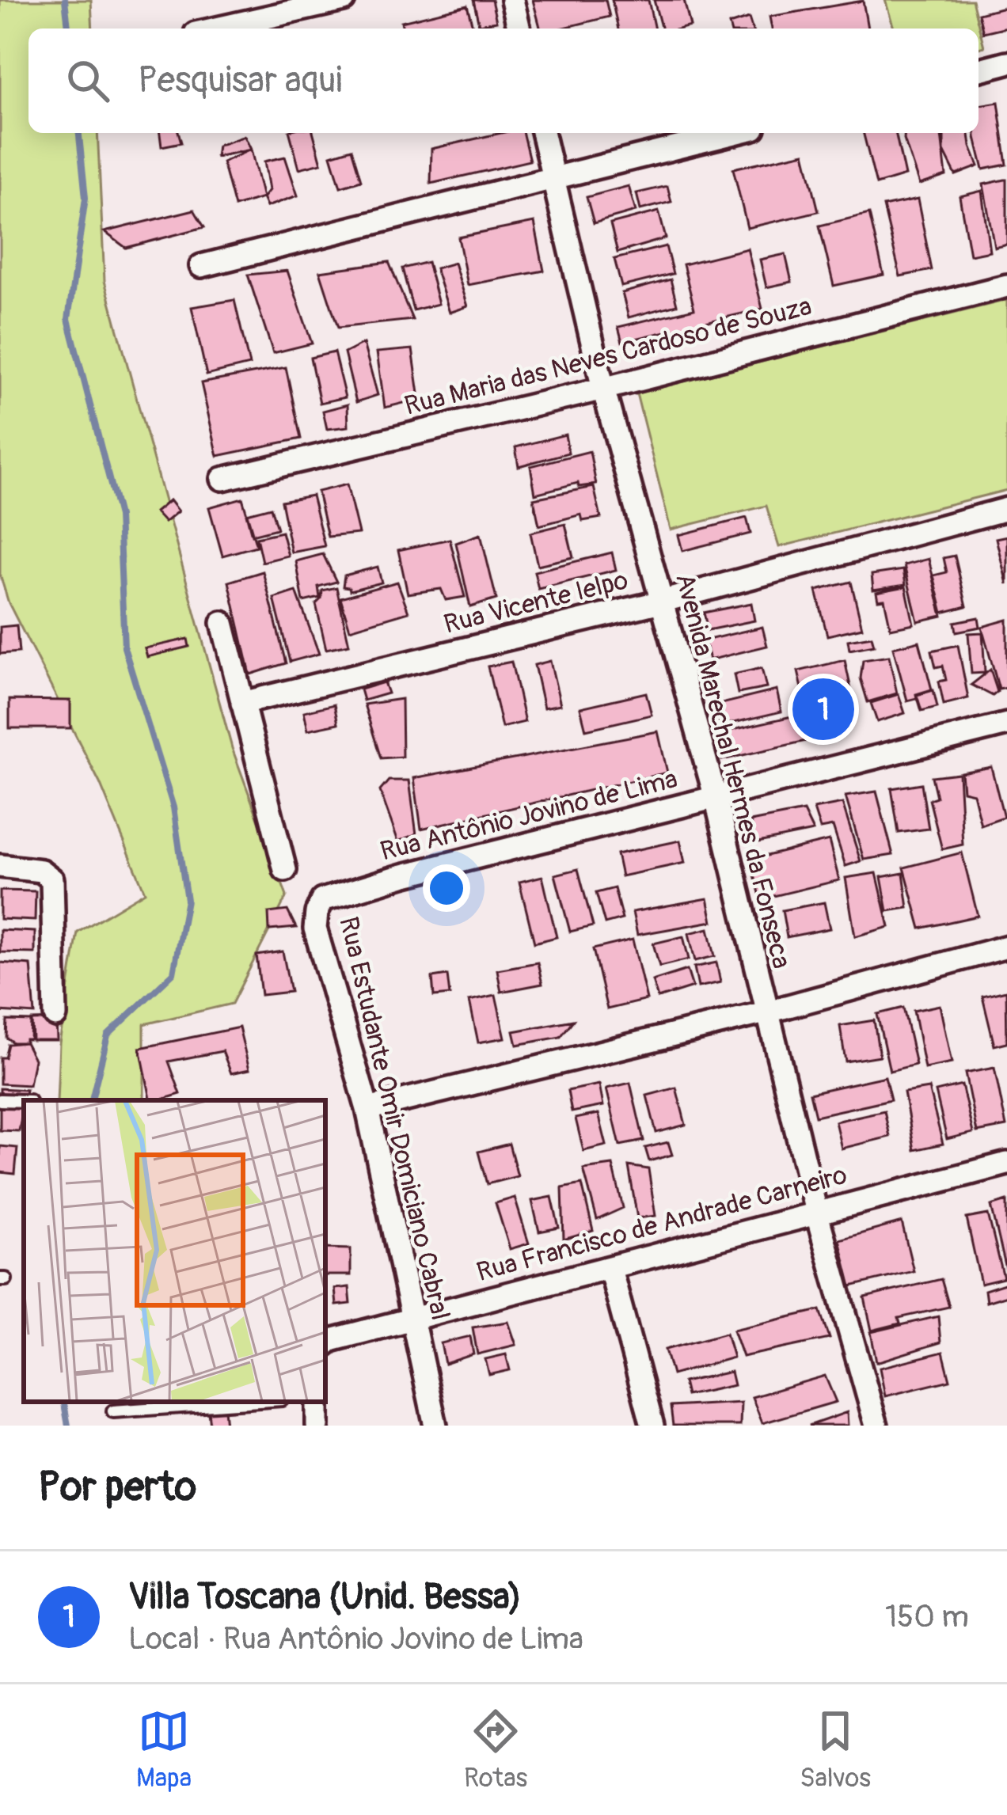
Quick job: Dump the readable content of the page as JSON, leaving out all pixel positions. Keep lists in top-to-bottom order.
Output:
{
  "streets": {
    "street": [
      "Rua Maria das Neves Cardoso de Souza",
      "Rua Vicente Ielpo",
      "Avenida Marechal Hermes da Fonseca",
      "Rua Antônio Jovino de Lima",
      "Rua Estudante Omir Domiciano Cabral",
      "Rua Francisco de Andrade Carneiro"
    ]
  },
  "crossings": [
    ["Rua Maria das Neves Cardoso de Souza", "Avenida Marechal Hermes da Fonseca"],
    ["Rua Vicente Ielpo", "Avenida Marechal Hermes da Fonseca"],
    ["Avenida Marechal Hermes da Fonseca", "Rua Antônio Jovino de Lima"],
    ["Avenida Marechal Hermes da Fonseca", "Rua Francisco de Andrade Carneiro"],
    ["Rua Antônio Jovino de Lima", "Rua Estudante Omir Domiciano Cabral"],
    ["Rua Estudante Omir Domiciano Cabral", "Rua Francisco de Andrade Carneiro"]
  ],
  "page": {
    "search": "Pesquisar aqui",
    "pins": "1",
    "heading": "Por perto",
    "list": [
      {
        "mark": "1",
        "name": "Villa Toscana (Unid. Bessa)",
        "note": "Local · Rua Antônio Jovino de Lima",
        "value": "150 m"
      }
    ],
    "nav": ["Mapa", "Rotas", "Salvos"]
  }
}
